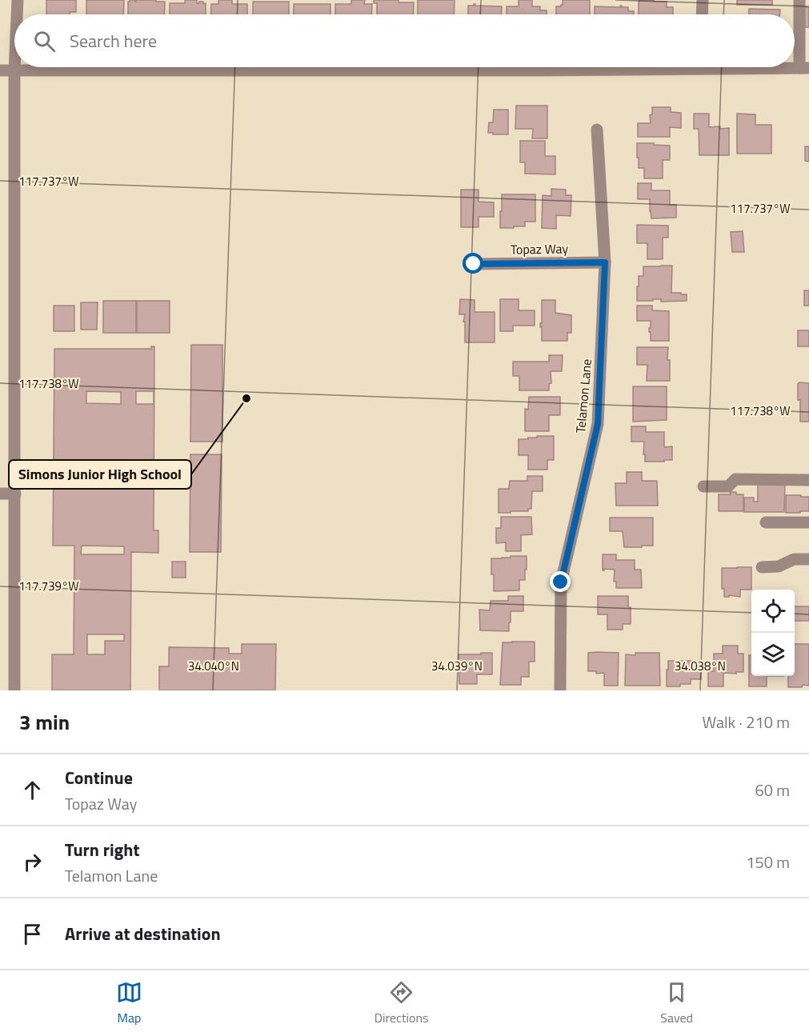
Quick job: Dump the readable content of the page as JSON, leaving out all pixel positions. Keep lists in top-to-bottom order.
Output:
{
  "streets": {
    "street": ["Topaz Way", "Telamon Lane"]
  },
  "crossings": [
    ["Topaz Way", "Telamon Lane"]
  ],
  "places": ["Simons Junior High School"],
  "page": {
    "search": "Search here",
    "heading": ["3 min", "Walk · 210 m"],
    "list": [
      ["Continue", "Topaz Way", "60 m"],
      ["Turn right", "Telamon Lane", "150 m"],
      "Arrive at destination"
    ],
    "nav": ["Map", "Directions", "Saved"]
  },
  "coordinates": [
    "117.737°W",
    "117.738°W",
    "117.739°W",
    "34.040°N",
    "34.039°N",
    "34.038°N"
  ]
}
